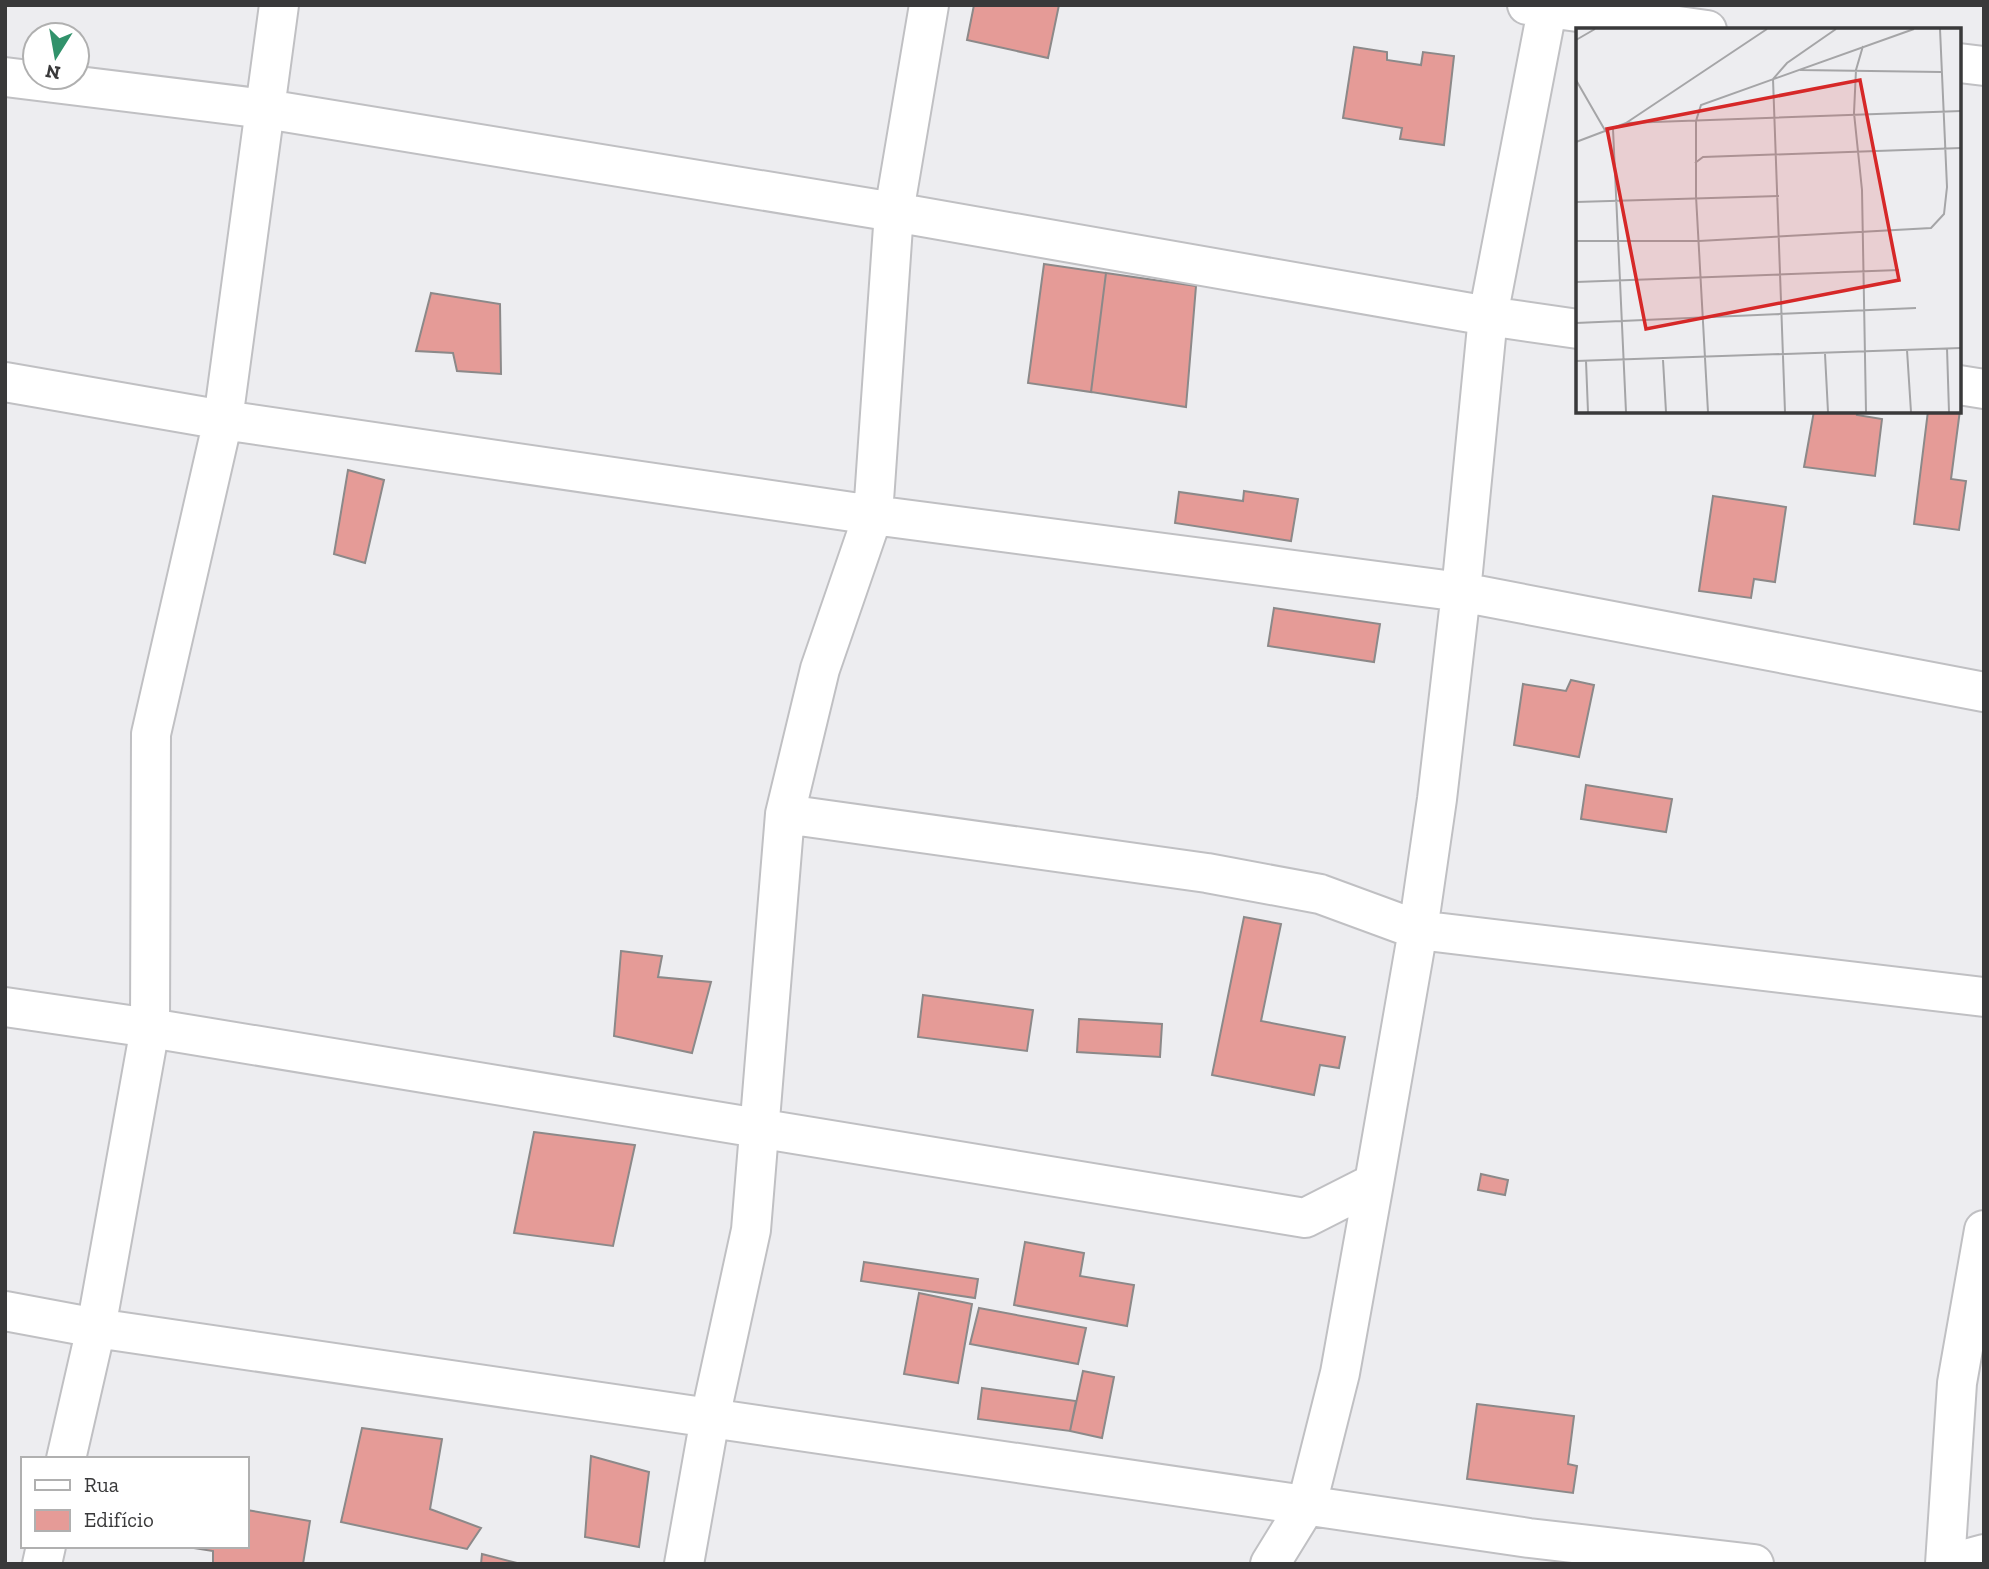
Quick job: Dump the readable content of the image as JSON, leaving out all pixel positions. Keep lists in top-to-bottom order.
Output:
{
  "legend": ["Rua", "Edifício"],
  "north": "bottom"
}
